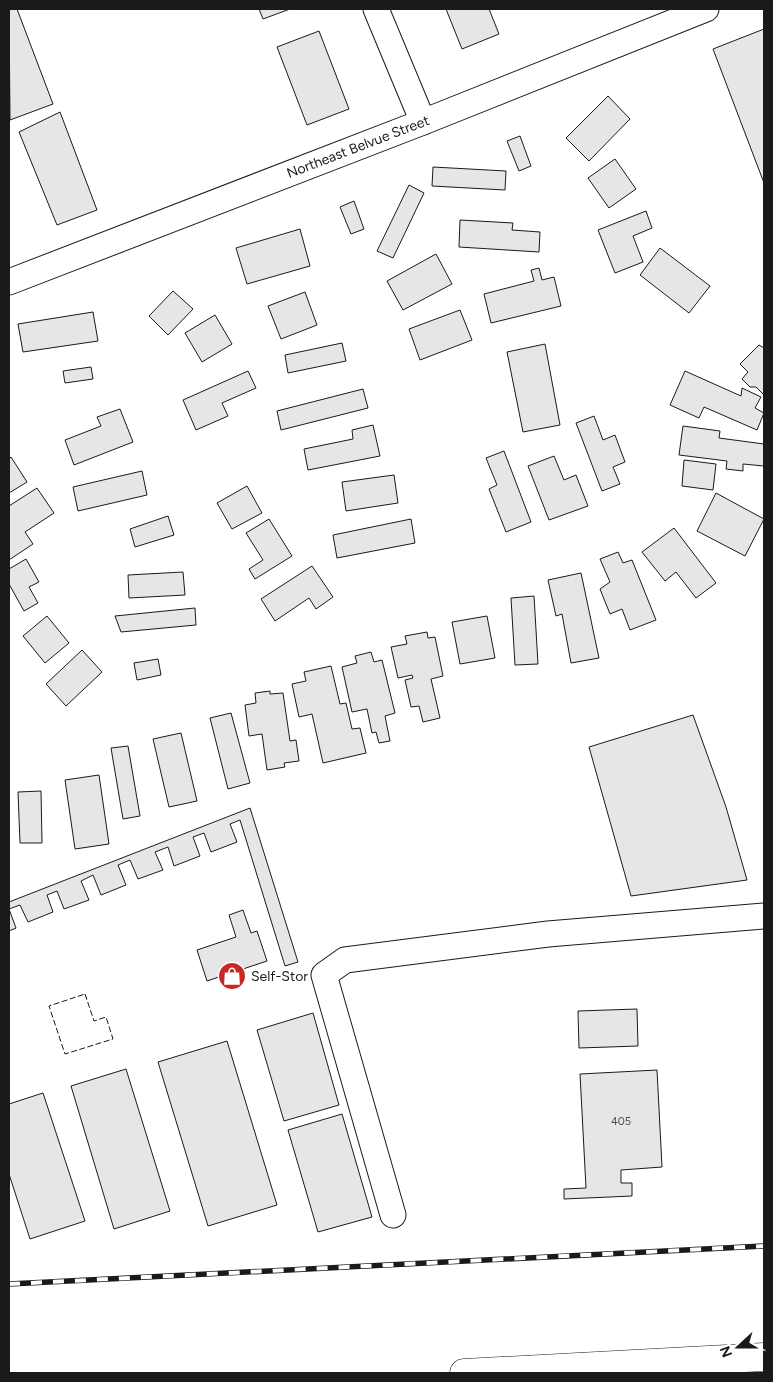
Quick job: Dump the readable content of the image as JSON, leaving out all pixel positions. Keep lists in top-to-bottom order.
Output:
{
  "streets": {
    "street": ["Northeast Belvue Street"]
  },
  "places": {
    "shop": ["Self-Stor"]
  },
  "house_numbers": ["405"],
  "north": "left"
}
